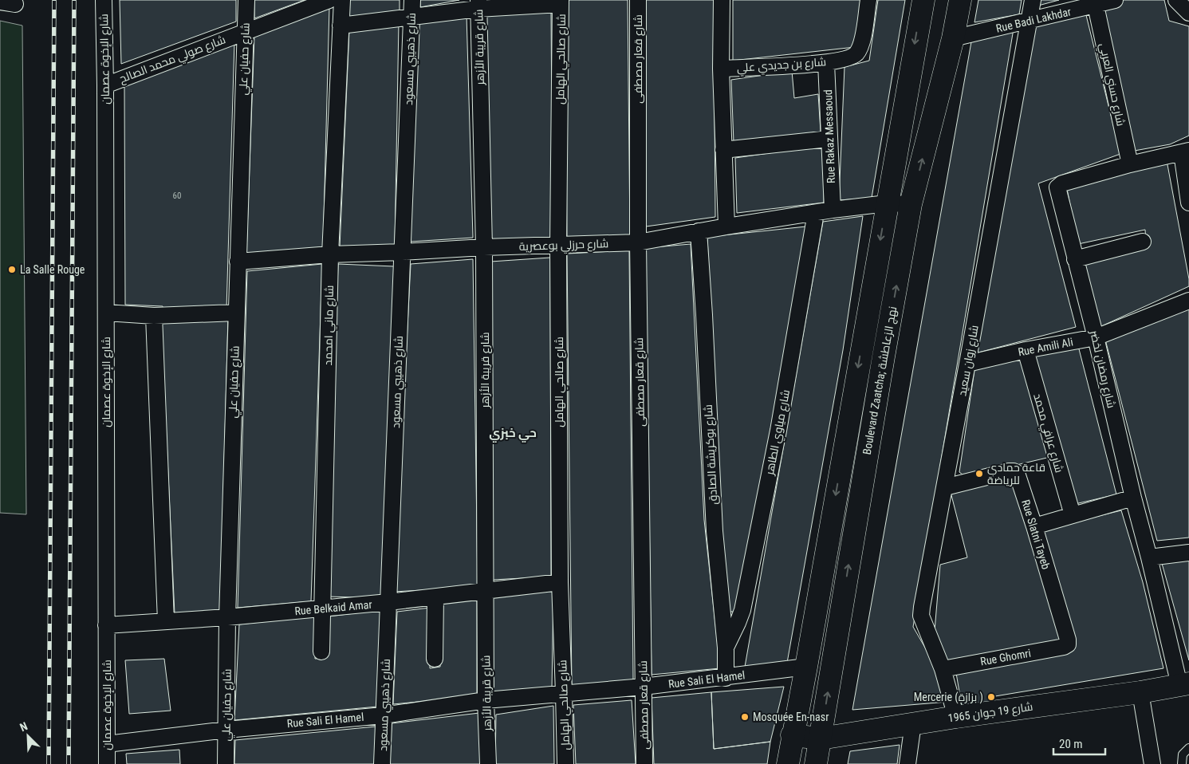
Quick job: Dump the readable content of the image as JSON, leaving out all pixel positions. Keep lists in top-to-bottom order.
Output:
{
  "streets": {
    "main road": ["Boulevard Zaatcha; نهج الزعاطشة", "شارع 19 جوان 1965"],
    "street": [
      "Rue Badi Lakhdar",
      "شارع قريبة الأزهر",
      "شارع الإخوة عصمان",
      "شارع صولي محمد الصالح",
      "شارع حفيان علي",
      "شارع ذهيبي مسعود",
      "شارع صالحي الهامل",
      "شارع قعار مصطفى",
      "شارع بن جديدي علي",
      "شارع حسني العربي",
      "Rue Rakaz Messaoud",
      "شارع حرزلي بوعصرية",
      "شارع ماني امحمد",
      "Rue Amili Ali",
      "شارع زوان سعيد",
      "شارع رمضان لخضر",
      "شارع مياوي الطاهر",
      "شارع عرافي محمد",
      "شارع بوكريشة الصادق",
      "Rue Slatni Tayeb",
      "Rue Belkaid Amar",
      "Rue Ghomri",
      "Rue Sali El Hamel"
    ]
  },
  "crossings": [
    ["Rue Badi Lakhdar", "شارع حسني العربي"],
    ["Rue Badi Lakhdar", "شارع زوان سعيد"],
    ["Rue Badi Lakhdar", "Boulevard Zaatcha; نهج الزعاطشة"],
    ["شارع قريبة الأزهر", "شارع حرزلي بوعصرية"],
    ["شارع قريبة الأزهر", "Rue Belkaid Amar"],
    ["شارع قريبة الأزهر", "Rue Sali El Hamel"],
    ["شارع الإخوة عصمان", "شارع صولي محمد الصالح"],
    ["شارع الإخوة عصمان", "Rue Belkaid Amar"],
    ["شارع الإخوة عصمان", "Rue Sali El Hamel"],
    ["شارع صولي محمد الصالح", "شارع حفيان علي"],
    ["شارع حفيان علي", "شارع حرزلي بوعصرية"],
    ["شارع حفيان علي", "Rue Belkaid Amar"],
    ["شارع حفيان علي", "Rue Sali El Hamel"],
    ["شارع ذهيبي مسعود", "شارع حرزلي بوعصرية"],
    ["شارع ذهيبي مسعود", "Rue Belkaid Amar"],
    ["شارع ذهيبي مسعود", "Rue Sali El Hamel"],
    ["شارع صالحي الهامل", "شارع حرزلي بوعصرية"],
    ["شارع صالحي الهامل", "Rue Belkaid Amar"],
    ["شارع صالحي الهامل", "Rue Sali El Hamel"],
    ["شارع قعار مصطفى", "شارع حرزلي بوعصرية"],
    ["شارع قعار مصطفى", "Rue Sali El Hamel"],
    ["شارع بن جديدي علي", "Rue Rakaz Messaoud"],
    ["شارع حسني العربي", "شارع رمضان لخضر"],
    ["Rue Rakaz Messaoud", "شارع حرزلي بوعصرية"],
    ["شارع حرزلي بوعصرية", "شارع ماني امحمد"],
    ["شارع حرزلي بوعصرية", "Boulevard Zaatcha; نهج الزعاطشة"],
    ["شارع حرزلي بوعصرية", "شارع مياوي الطاهر"],
    ["شارع حرزلي بوعصرية", "شارع بوكريشة الصادق"],
    ["شارع ماني امحمد", "Rue Belkaid Amar"],
    ["Rue Amili Ali", "شارع زوان سعيد"],
    ["Rue Amili Ali", "شارع رمضان لخضر"],
    ["Rue Amili Ali", "شارع عرافي محمد"],
    ["شارع زوان سعيد", "Rue Slatni Tayeb"],
    ["شارع زوان سعيد", "Rue Ghomri"],
    ["شارع زوان سعيد", "شارع 19 جوان 1965"],
    ["شارع رمضان لخضر", "شارع 19 جوان 1965"],
    ["Boulevard Zaatcha; نهج الزعاطشة", "شارع 19 جوان 1965"],
    ["شارع مياوي الطاهر", "شارع بوكريشة الصادق"],
    ["شارع بوكريشة الصادق", "Rue Sali El Hamel"],
    ["Rue Slatni Tayeb", "Rue Ghomri"]
  ],
  "districts": ["حي خبزي"],
  "places": [
    "La Salle Rouge",
    "قاعة حمادي للرياضة",
    "Mercerie (بزازة )",
    "Mosquée En-nasr"
  ],
  "house_numbers": ["60"],
  "scale_bar": "20 m",
  "north": "top left"
}
